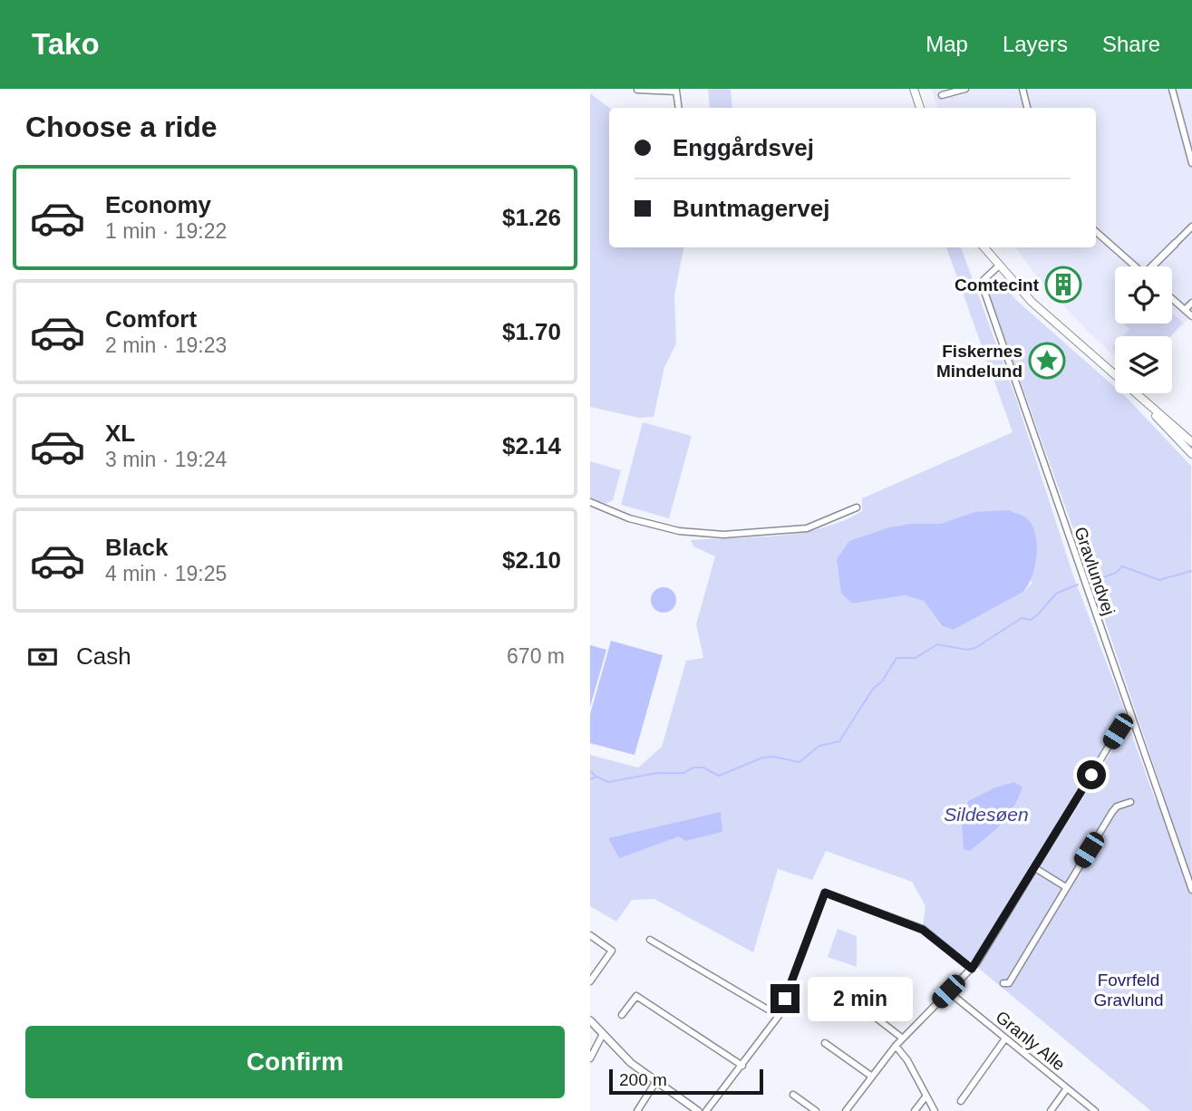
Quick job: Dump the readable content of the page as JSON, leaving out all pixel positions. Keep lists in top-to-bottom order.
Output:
{
  "streets": {
    "street": ["Gravlundvej", "Granly Alle"]
  },
  "water": ["Sildesøen"],
  "parks": ["Fovrfeld Gravlund"],
  "places": {
    "building": ["Comtecint"],
    "place": ["Fiskernes Mindelund"]
  },
  "scale_bar": "200 m",
  "page": {
    "header": "Tako",
    "nav": ["Map", "Layers", "Share"],
    "heading": "Choose a ride",
    "banner": ["Enggårdsvej", "Buntmagervej"],
    "list": [
      {
        "name": "Economy",
        "note": "1 min · 19:22",
        "value": "$1.26"
      },
      {
        "name": "Comfort",
        "note": "2 min · 19:23",
        "value": "$1.70"
      },
      {
        "name": "XL",
        "note": "3 min · 19:24",
        "value": "$2.14"
      },
      {
        "name": "Black",
        "note": "4 min · 19:25",
        "value": "$2.10"
      }
    ],
    "pay": ["Cash", "670 m"],
    "bubble": "2 min",
    "buttons": "Confirm",
    "scale": "200 m"
  }
}
